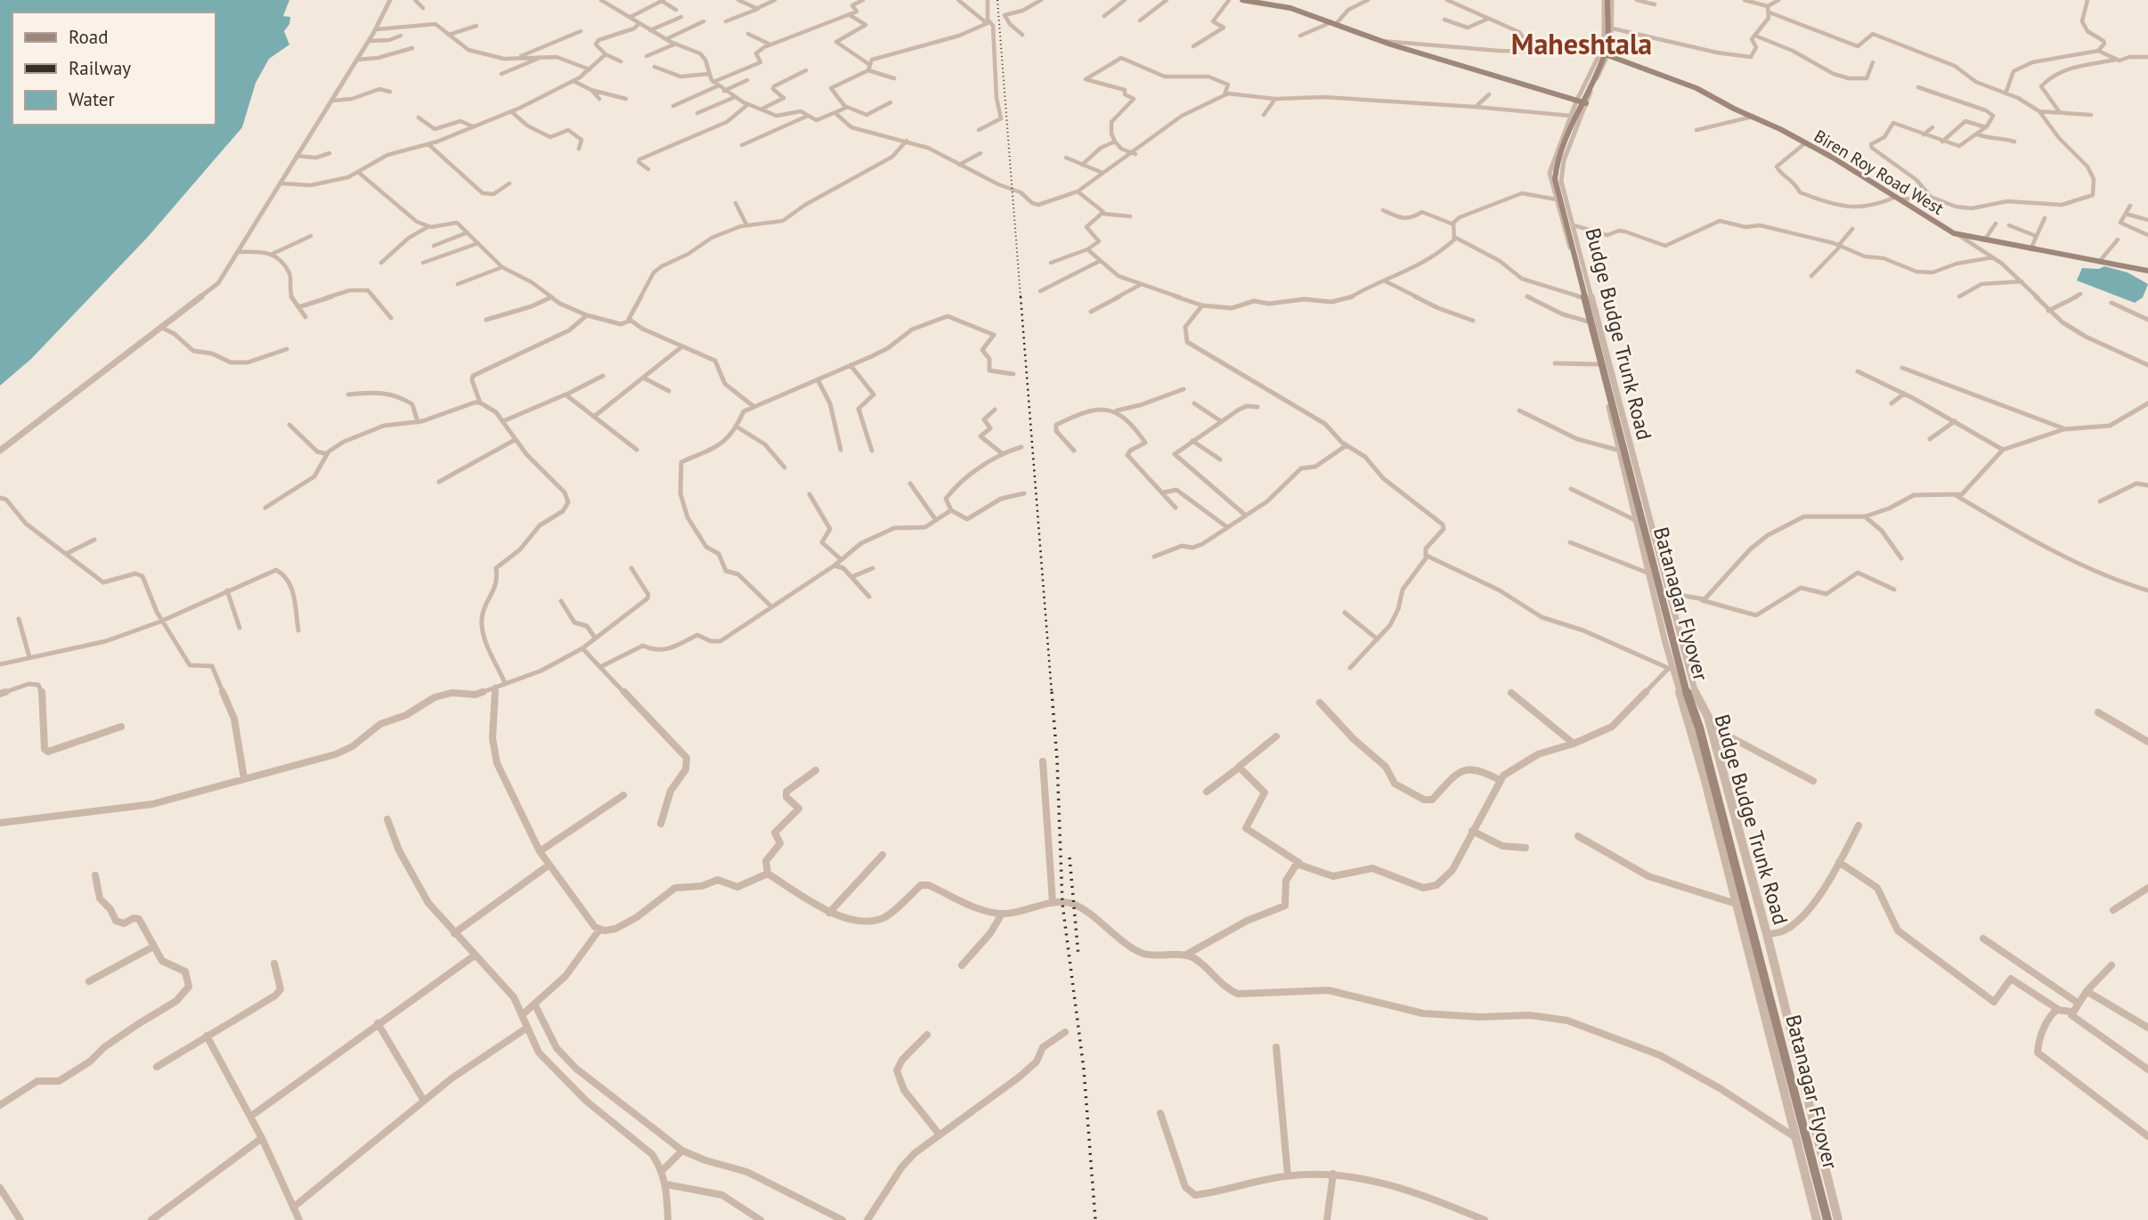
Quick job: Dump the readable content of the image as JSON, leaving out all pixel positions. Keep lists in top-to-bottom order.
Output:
{
  "streets": {
    "main road": ["Biren Roy Road West", "Batanagar Flyover"],
    "street": ["Budge Budge Trunk Road"]
  },
  "crossings": [
    ["Biren Roy Road West", "Budge Budge Trunk Road"],
    ["Budge Budge Trunk Road", "Batanagar Flyover"]
  ],
  "districts": ["Maheshtala"],
  "legend": ["Road", "Railway", "Water"]
}
